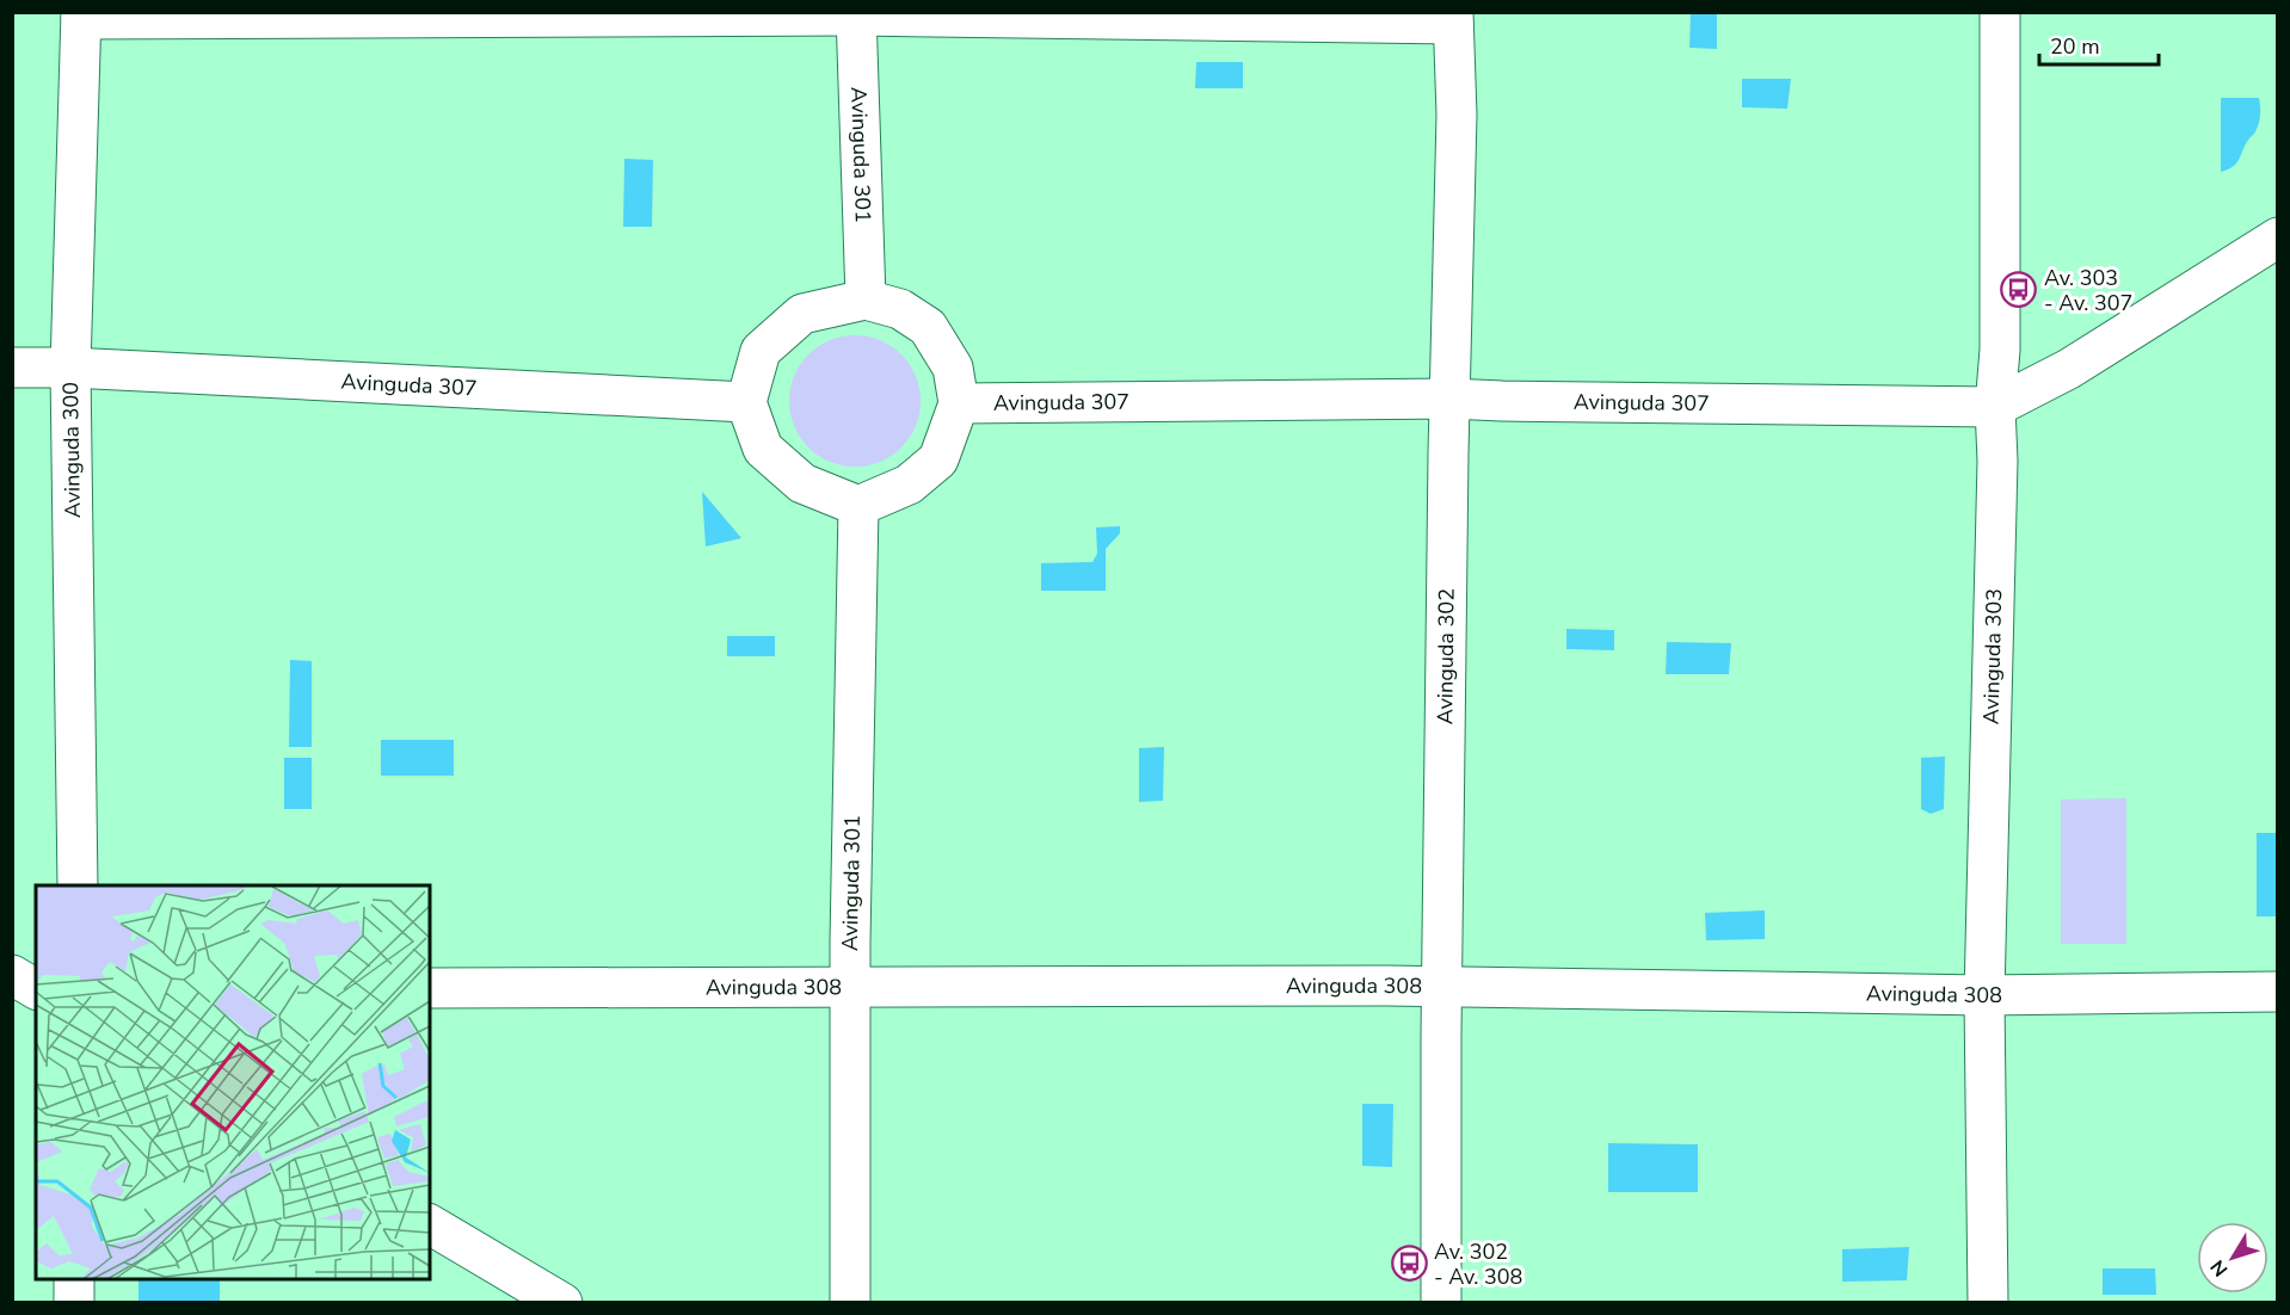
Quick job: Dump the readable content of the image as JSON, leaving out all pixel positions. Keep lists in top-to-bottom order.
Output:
{
  "streets": {
    "street": [
      "Avinguda 301",
      "Avinguda 307",
      "Avinguda 300",
      "Avinguda 302",
      "Avinguda 303",
      "Avinguda 308"
    ]
  },
  "crossings": [
    ["Avinguda 301", "Avinguda 307"],
    ["Avinguda 301", "Avinguda 308"],
    ["Avinguda 307", "Avinguda 300"],
    ["Avinguda 307", "Avinguda 302"],
    ["Avinguda 307", "Avinguda 303"],
    ["Avinguda 302", "Avinguda 308"],
    ["Avinguda 303", "Avinguda 308"]
  ],
  "places": {
    "bus stop": ["Av. 303 - Av. 307", "Av. 302 - Av. 308"]
  },
  "scale_bar": "20 m",
  "north": "bottom left"
}
